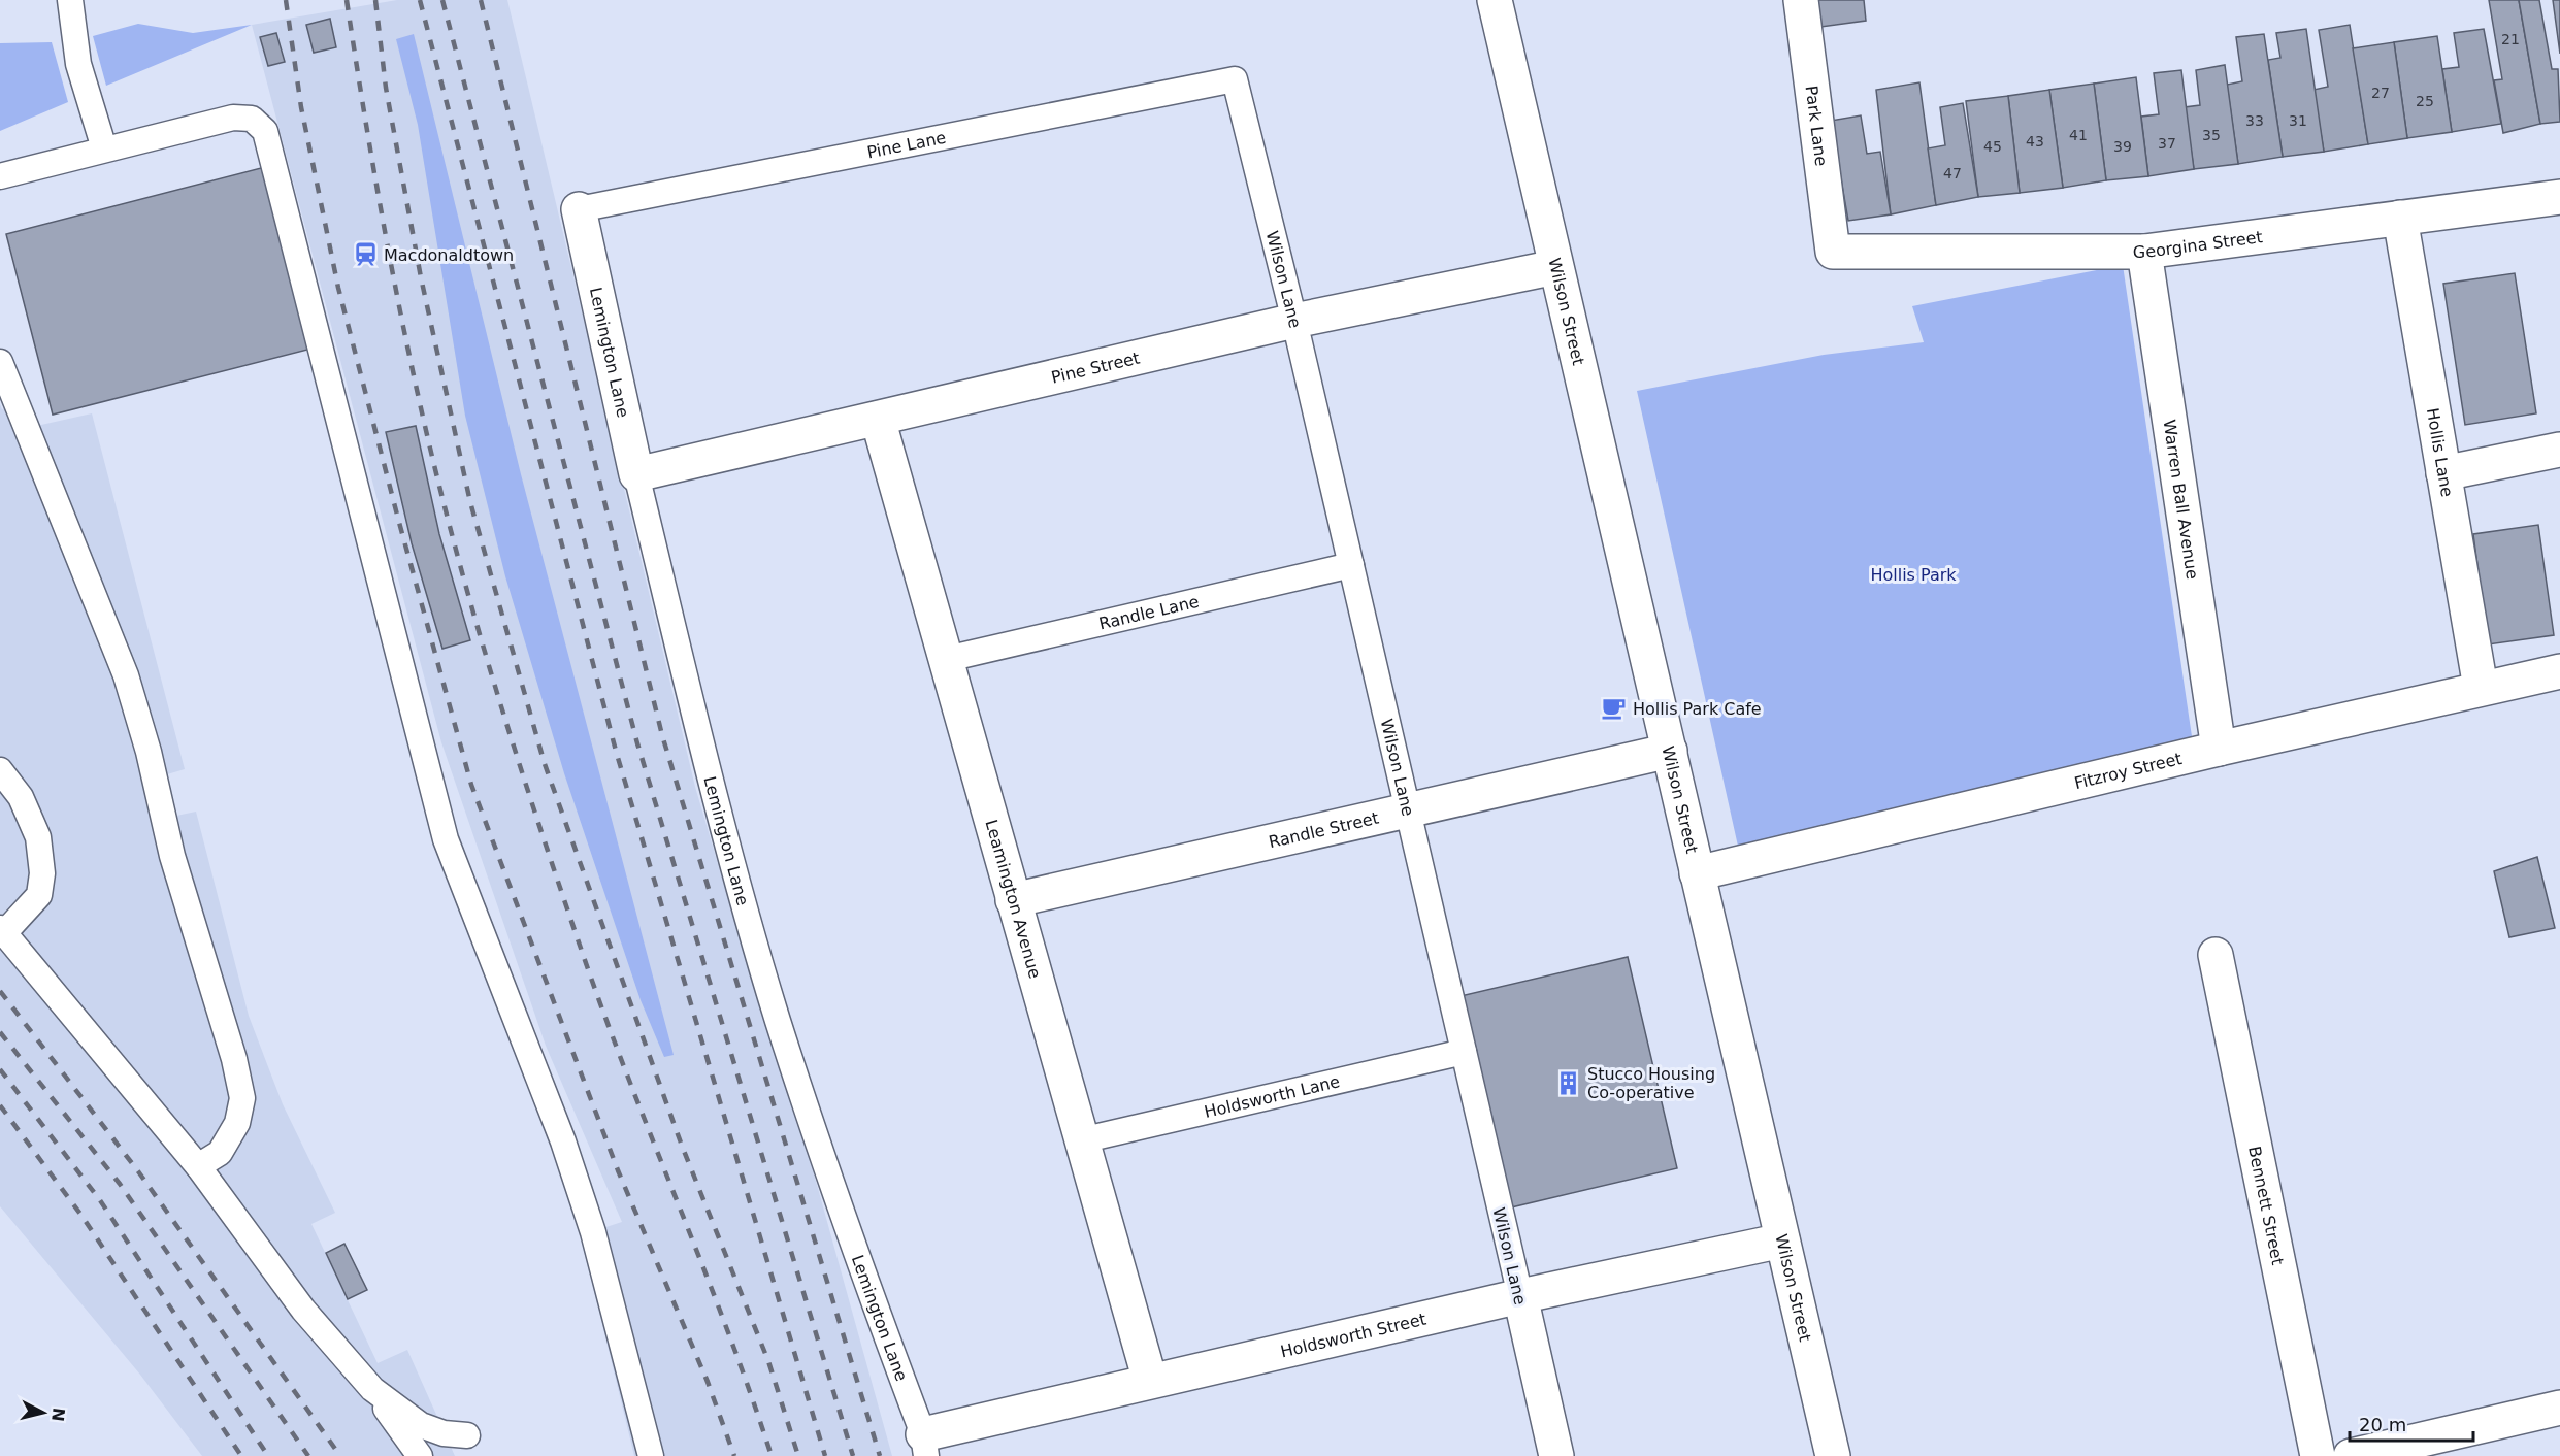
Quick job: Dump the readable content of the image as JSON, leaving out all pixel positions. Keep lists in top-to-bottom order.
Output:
{
  "streets": {
    "street": [
      "Park Lane",
      "Georgina Street",
      "Wilson Lane",
      "Wilson Street",
      "Lemington Lane",
      "Pine Street",
      "Hollis Lane",
      "Warren Ball Avenue",
      "Fitzroy Street",
      "Randle Street",
      "Leamington Avenue",
      "Bennett Street",
      "Holdsworth Street"
    ],
    "lane": ["Pine Lane", "Randle Lane", "Holdsworth Lane"]
  },
  "crossings": [
    ["Park Lane", "Georgina Street"],
    ["Pine Lane", "Wilson Lane"],
    ["Pine Lane", "Lemington Lane"],
    ["Georgina Street", "Hollis Lane"],
    ["Georgina Street", "Warren Ball Avenue"],
    ["Wilson Lane", "Pine Street"],
    ["Wilson Lane", "Randle Lane"],
    ["Wilson Lane", "Randle Street"],
    ["Wilson Lane", "Holdsworth Lane"],
    ["Wilson Lane", "Holdsworth Street"],
    ["Wilson Street", "Pine Street"],
    ["Wilson Street", "Fitzroy Street"],
    ["Wilson Street", "Randle Street"],
    ["Wilson Street", "Holdsworth Street"],
    ["Lemington Lane", "Pine Street"],
    ["Lemington Lane", "Holdsworth Street"],
    ["Pine Street", "Leamington Avenue"],
    ["Hollis Lane", "Fitzroy Street"],
    ["Warren Ball Avenue", "Fitzroy Street"],
    ["Randle Lane", "Leamington Avenue"],
    ["Randle Street", "Leamington Avenue"],
    ["Leamington Avenue", "Holdsworth Lane"],
    ["Leamington Avenue", "Holdsworth Street"]
  ],
  "parks": ["Hollis Park"],
  "places": {
    "station": ["Macdonaldtown"],
    "cafe": ["Hollis Park Cafe"],
    "building": ["Stucco Housing Co-operative"]
  },
  "house_numbers": [
    "21",
    "27",
    "25",
    "33",
    "31",
    "41",
    "35",
    "43",
    "37",
    "45",
    "39",
    "47"
  ],
  "scale_bar": "20 m",
  "north": "right"
}
